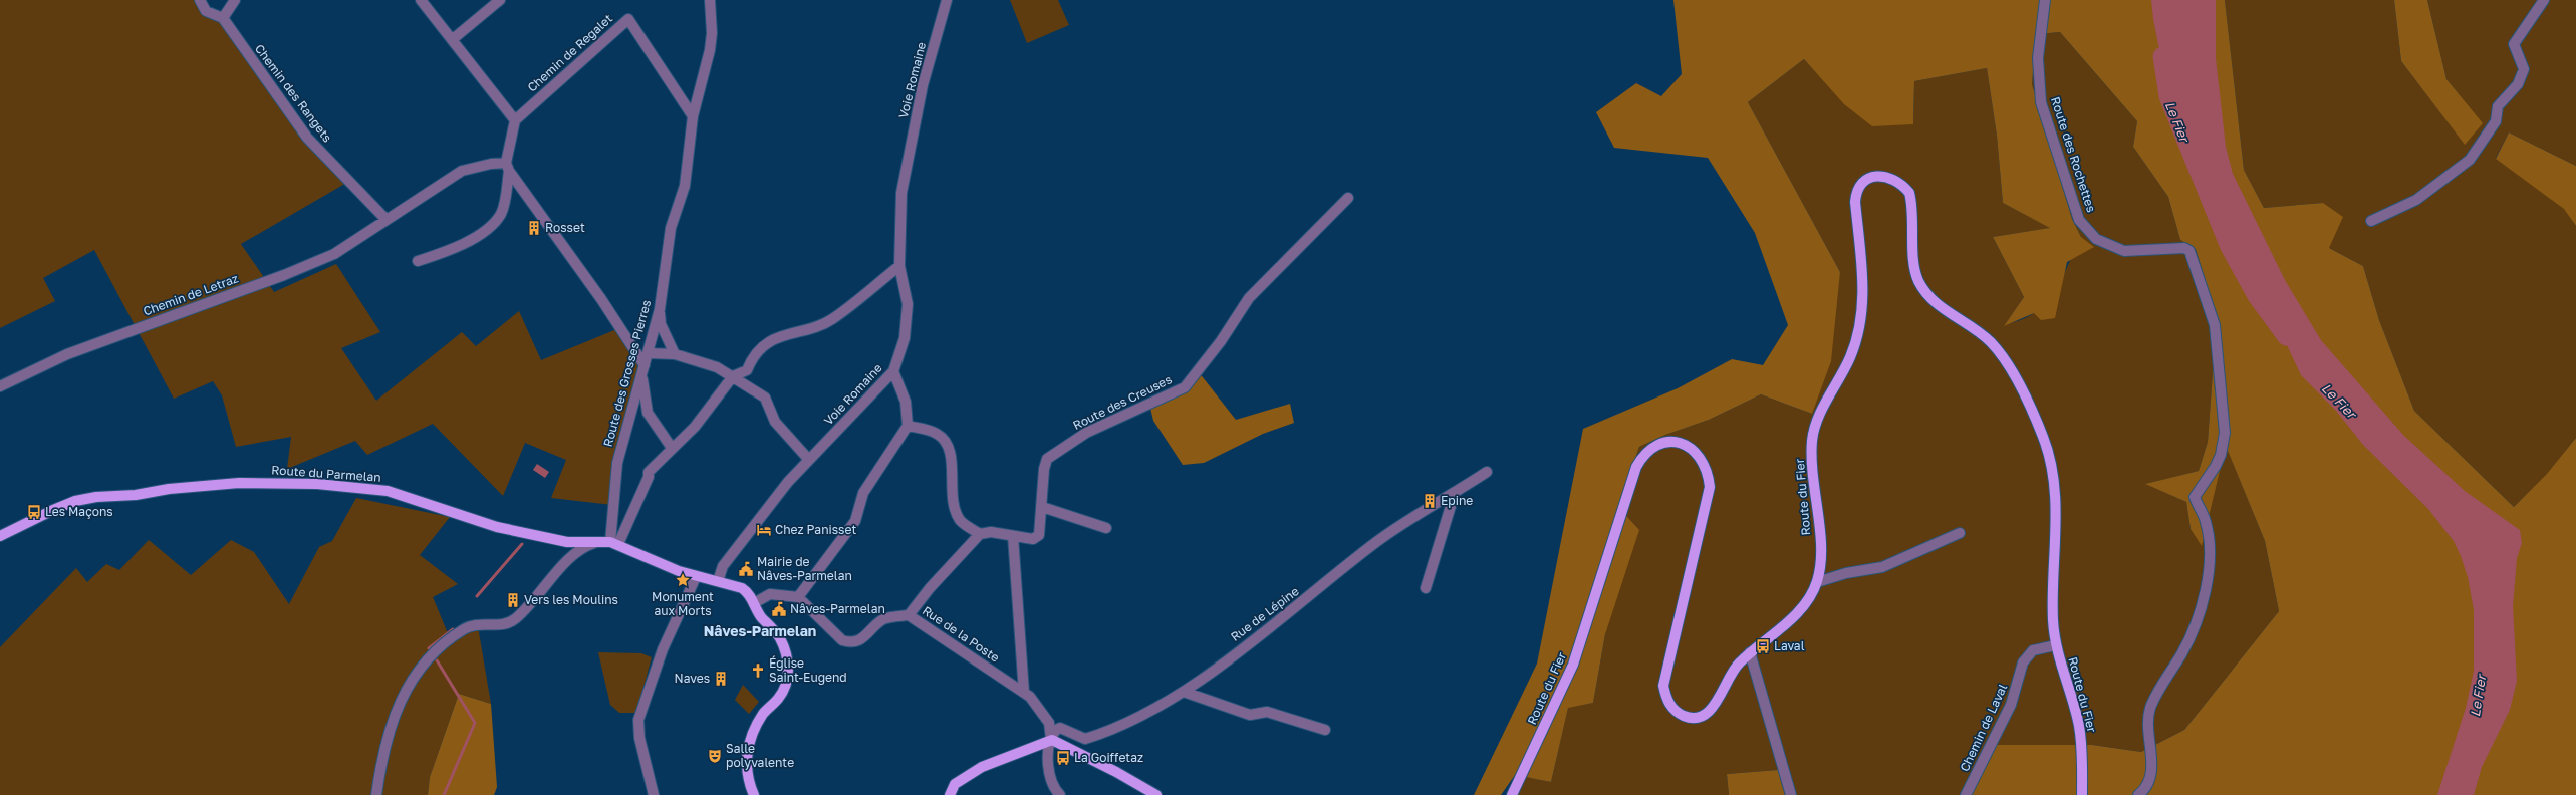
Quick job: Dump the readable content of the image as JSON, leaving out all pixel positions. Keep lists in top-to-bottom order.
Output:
{
  "streets": {
    "main road": ["Route du Parmelan", "Route du Fier"],
    "street": [
      "Chemin de Regalet",
      "Voie Romaine",
      "Chemin des Rangets",
      "Route des Rochettes",
      "Chemin de Letraz",
      "Route des Grosses Pierres",
      "Route des Creuses",
      "Rue de Lépine",
      "Rue de la Poste",
      "Chemin de Laval"
    ]
  },
  "crossings": [
    ["Chemin de Regalet", "Route des Grosses Pierres"],
    ["Voie Romaine", "Route du Parmelan"],
    ["Chemin des Rangets", "Chemin de Letraz"],
    ["Route des Grosses Pierres", "Route du Parmelan"],
    ["Route du Fier", "Chemin de Laval"],
    ["Rue de Lépine", "Rue de la Poste"]
  ],
  "districts": ["Nâves-Parmelan"],
  "water": ["Le Fier"],
  "places": {
    "building": [
      "Rosset",
      "Epine",
      "Vers les Moulins",
      "Naves"
    ],
    "bus stop": ["Les Maçons", "Laval", "La Goiffetaz"],
    "hotel": ["Chez Panisset"],
    "public building": ["Mairie de Nâves-Parmelan", "Nâves-Parmelan"],
    "place": ["Monument aux Morts"],
    "church": ["Église Saint-Eugend"],
    "theatre": ["Salle polyvalente"]
  }
}
